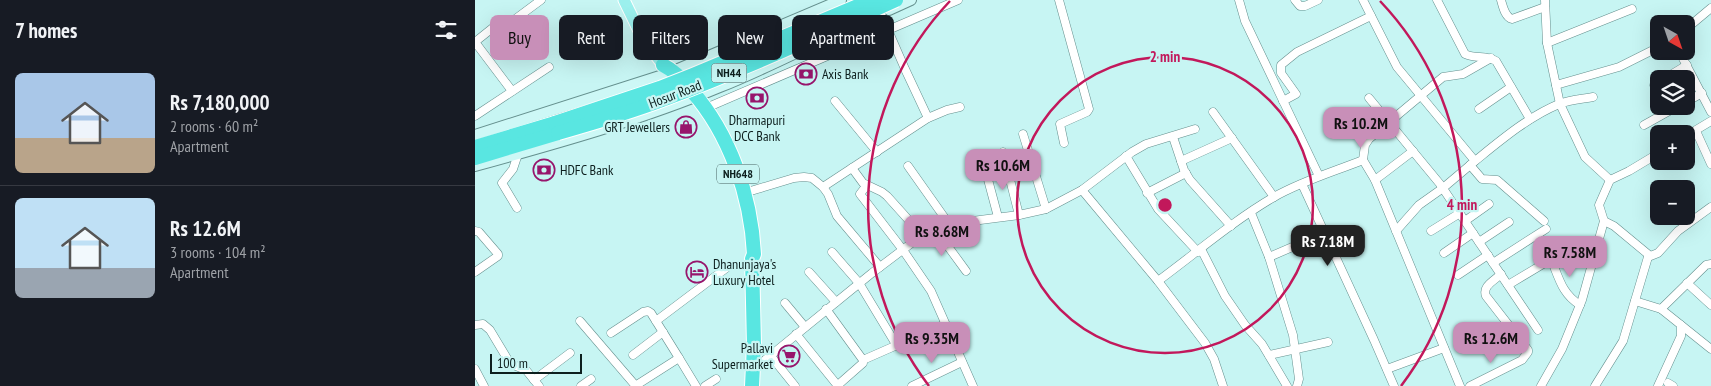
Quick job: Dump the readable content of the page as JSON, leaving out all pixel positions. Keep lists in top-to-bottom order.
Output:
{
  "streets": {
    "highway": ["NH44", "Hosur Road", "NH648"]
  },
  "places": {
    "bank": ["Axis Bank", "Dharmapuri DCC Bank", "HDFC Bank"],
    "shop": ["GRT Jewellers"],
    "hotel": ["Dhanunjaya's Luxury Hotel"],
    "supermarket": ["Pallavi Supermarket"]
  },
  "scale_bar": "100 m",
  "north": "bottom right",
  "page": {
    "heading": "7 homes",
    "map_buttons": ["+", "−"],
    "chip": [
      "Buy",
      "Rent",
      "Filters",
      "New",
      "Apartment"
    ],
    "list": [
      {
        "name": "Rs 7,180,000",
        "note": "2 rooms · 60 m² · Apartment"
      },
      {
        "name": "Rs 12.6M",
        "note": "3 rooms · 104 m² · Apartment"
      }
    ],
    "price": [
      "Rs 10.2M",
      "Rs 10.6M",
      "Rs 8.68M",
      "Rs 7.18M",
      "Rs 7.58M",
      "Rs 9.35M",
      "Rs 12.6M"
    ],
    "scale": "100 m"
  },
  "rings": ["2 min", "4 min"]
}
